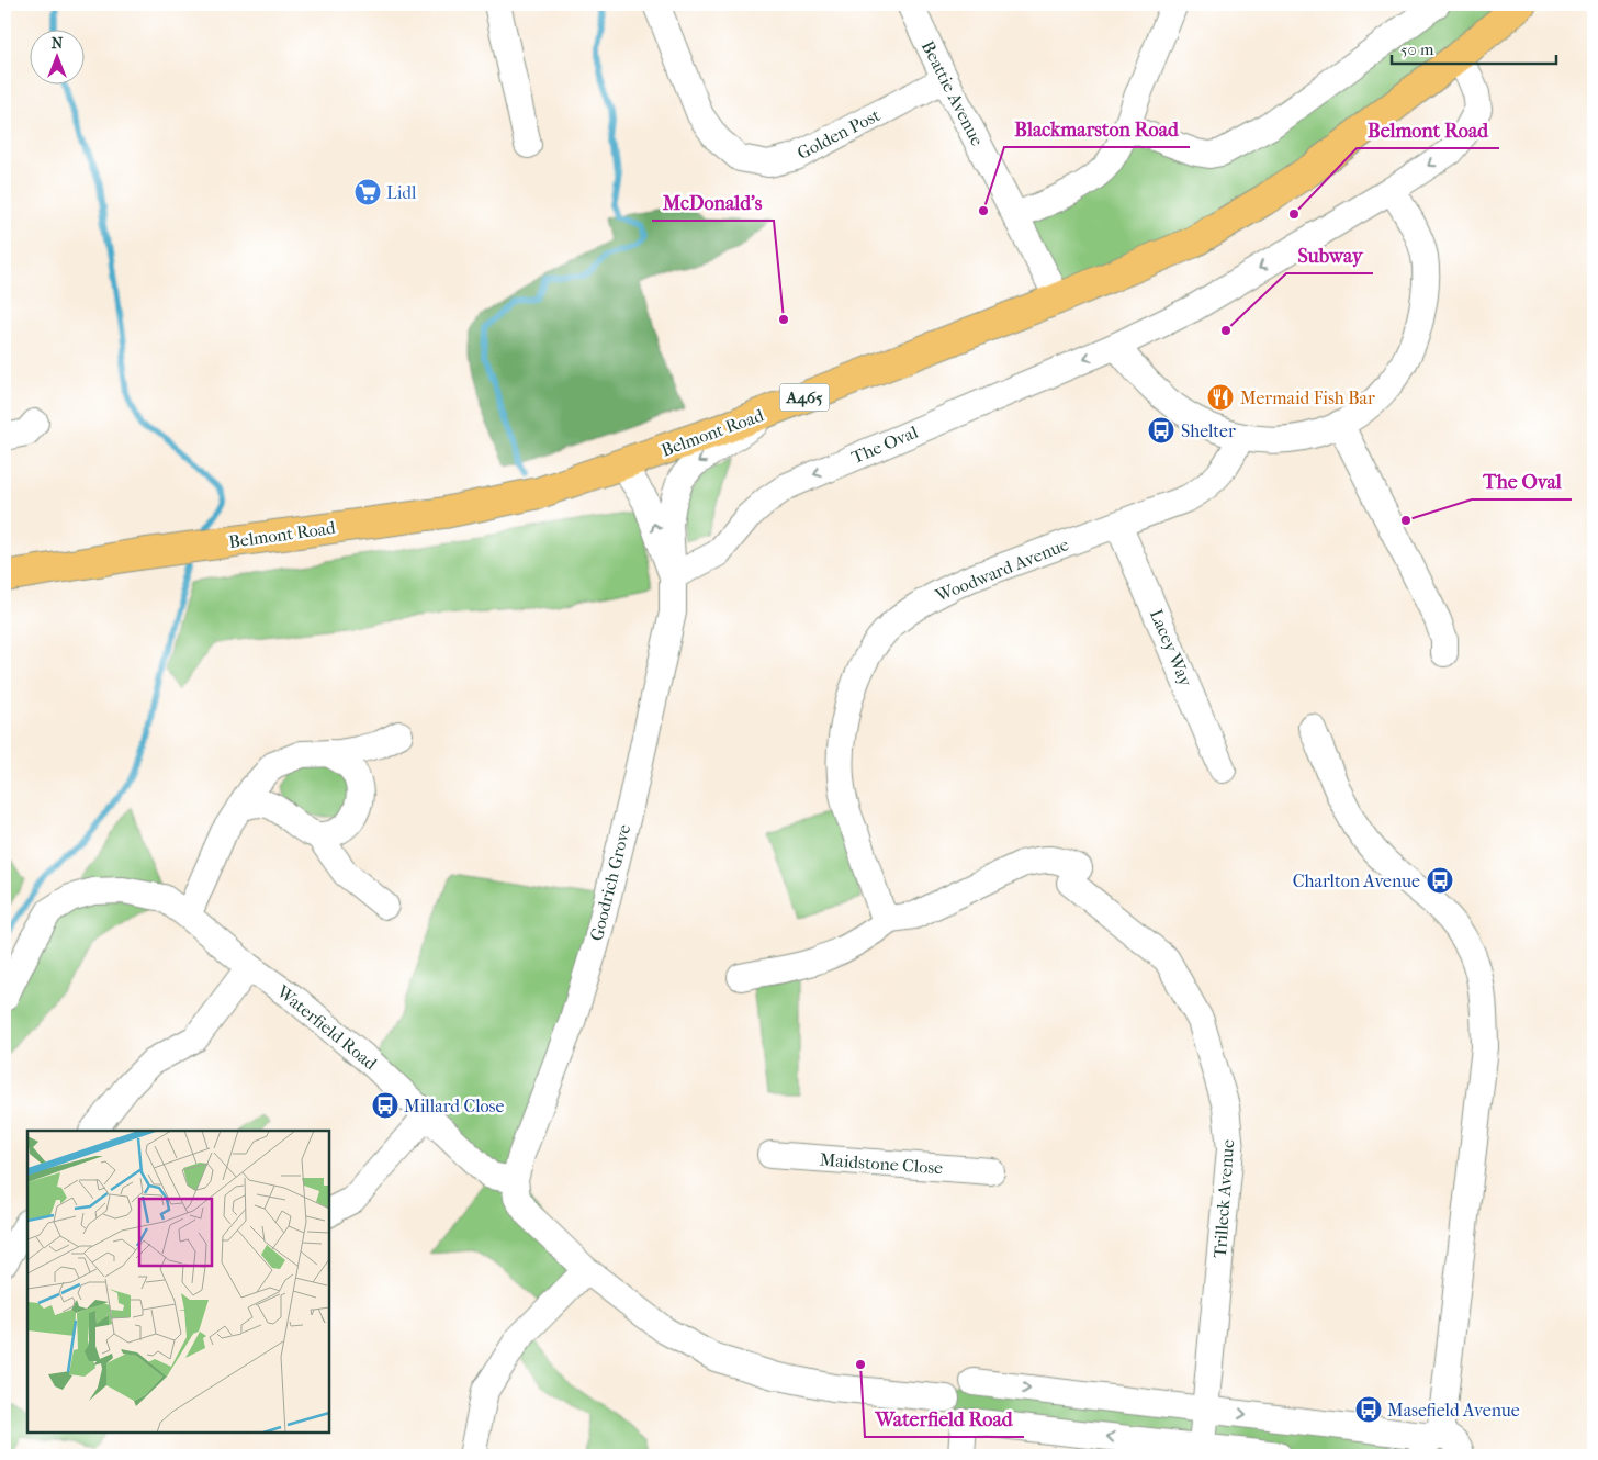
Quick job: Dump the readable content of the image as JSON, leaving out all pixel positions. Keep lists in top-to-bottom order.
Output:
{
  "streets": {
    "highway": ["A465", "Belmont Road"],
    "street": [
      "Beattie Avenue",
      "Golden Post",
      "The Oval",
      "Woodward Avenue",
      "Lacey Way",
      "Goodrich Grove",
      "Waterfield Road",
      "Maidstone Close",
      "Trilleck Avenue"
    ]
  },
  "crossings": [
    ["Beattie Avenue", "Golden Post"],
    ["Beattie Avenue", "Belmont Road"],
    ["Belmont Road", "The Oval"],
    ["Belmont Road", "Goodrich Grove"],
    ["The Oval", "Goodrich Grove"],
    ["Woodward Avenue", "Lacey Way"],
    ["Woodward Avenue", "Trilleck Avenue"],
    ["Goodrich Grove", "Waterfield Road"]
  ],
  "places": {
    "supermarket": ["Lidl"],
    "other": [
      "Blackmarston Road",
      "Belmont Road",
      "McDonald's",
      "Subway",
      "The Oval",
      "Waterfield Road"
    ],
    "restaurant": ["Mermaid Fish Bar"],
    "bus stop": [
      "Shelter",
      "Charlton Avenue",
      "Millard Close",
      "Masefield Avenue"
    ]
  },
  "scale_bar": "50 m",
  "north": "top"
}
